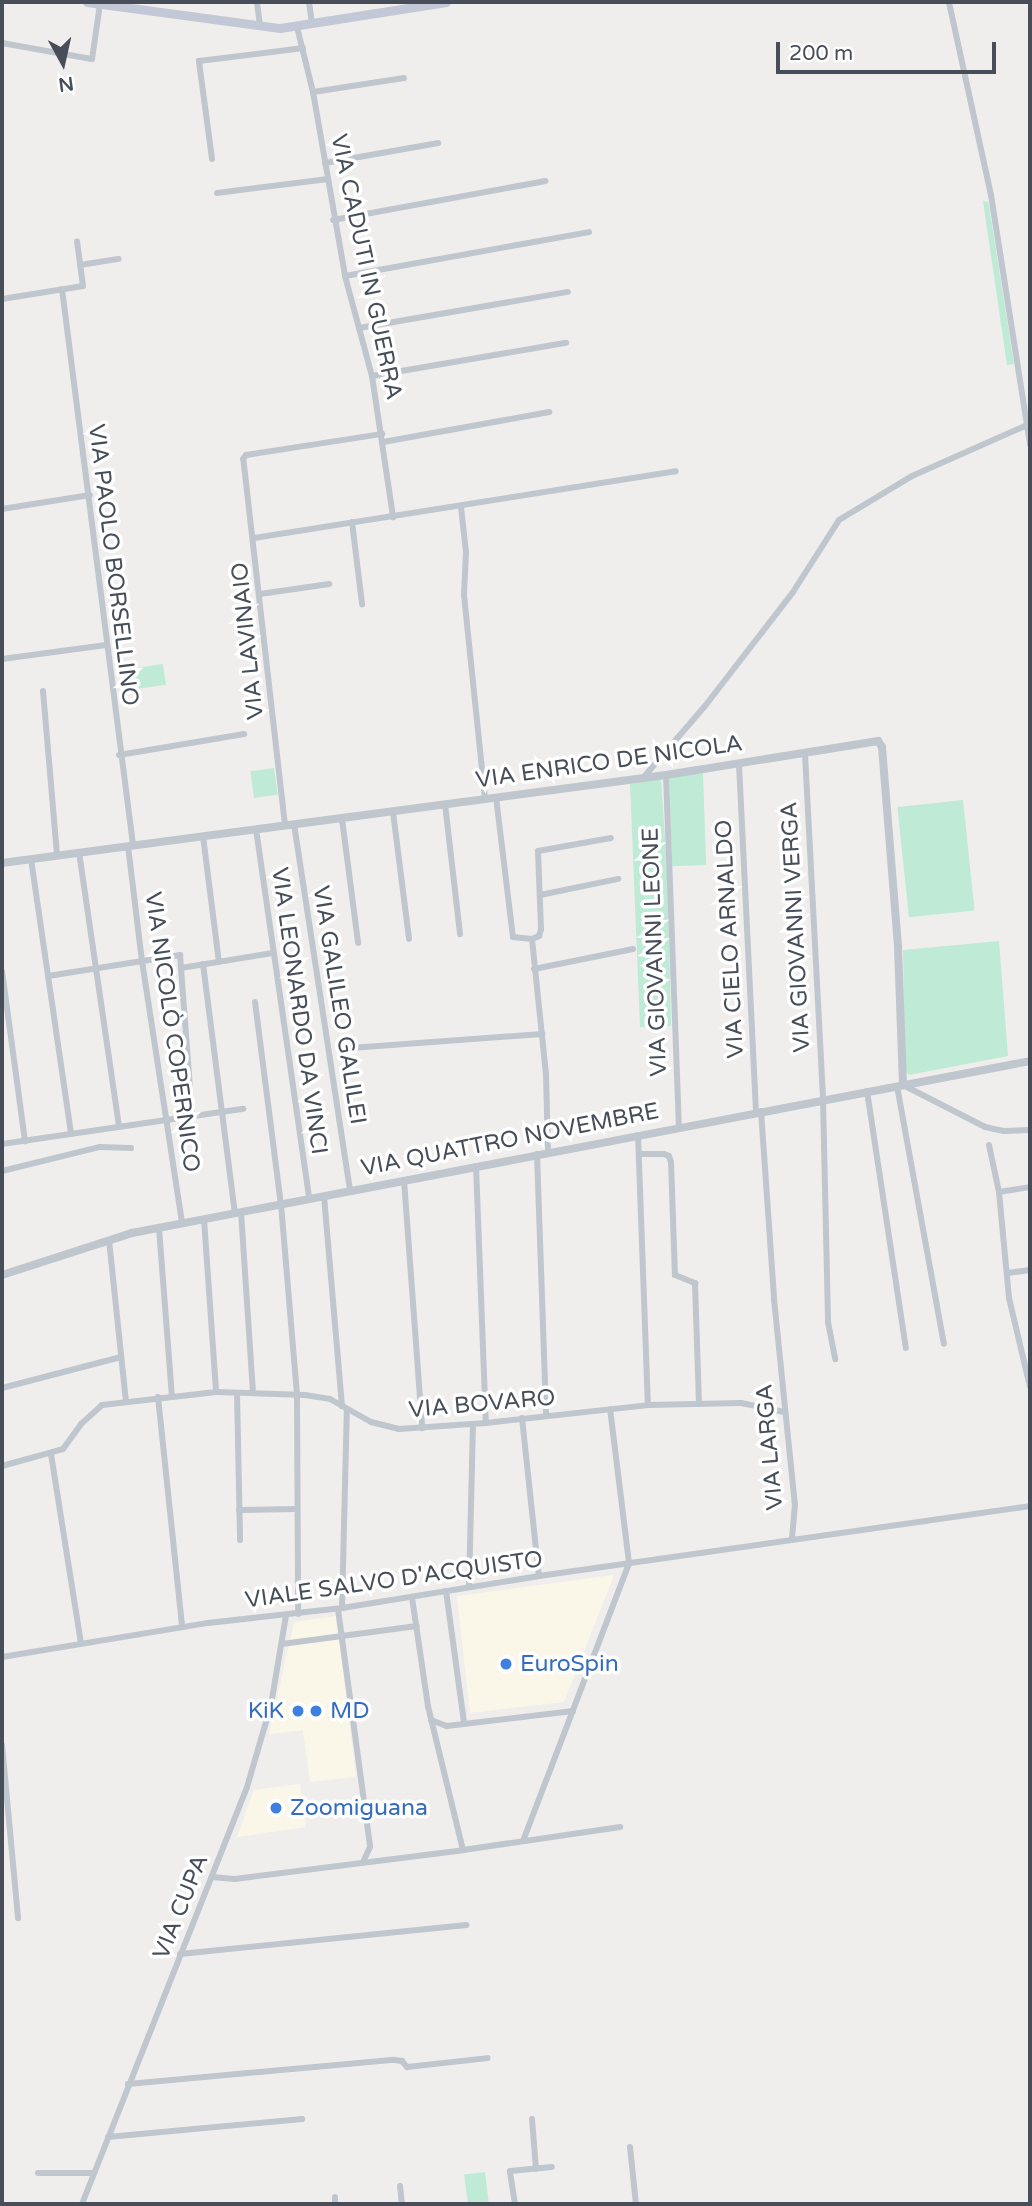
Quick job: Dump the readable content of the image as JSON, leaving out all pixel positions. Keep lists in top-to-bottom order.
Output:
{
  "streets": {
    "street": [
      "VIA CADUTI IN GUERRA",
      "VIA PAOLO BORSELLINO",
      "VIA LAVINAIO",
      "VIA ENRICO DE NICOLA",
      "VIA GIOVANNI VERGA",
      "VIA CIELO ARNALDO",
      "VIA GIOVANNI LEONE",
      "VIA GALILEO GALILEI",
      "VIA LEONARDO DA VINCI",
      "VIA NICOLÒ COPERNICO",
      "VIA QUATTRO NOVEMBRE",
      "VIA BOVARO",
      "VIA LARGA",
      "VIALE SALVO D'ACQUISTO",
      "VIA CUPA"
    ]
  },
  "crossings": [
    ["VIA CADUTI IN GUERRA", "VIA LAVINAIO"],
    ["VIA PAOLO BORSELLINO", "VIA ENRICO DE NICOLA"],
    ["VIA PAOLO BORSELLINO", "VIA NICOLÒ COPERNICO"],
    ["VIA LAVINAIO", "VIA ENRICO DE NICOLA"],
    ["VIA LAVINAIO", "VIA GALILEO GALILEI"],
    ["VIA ENRICO DE NICOLA", "VIA GIOVANNI VERGA"],
    ["VIA ENRICO DE NICOLA", "VIA CIELO ARNALDO"],
    ["VIA ENRICO DE NICOLA", "VIA GIOVANNI LEONE"],
    ["VIA ENRICO DE NICOLA", "VIA GALILEO GALILEI"],
    ["VIA ENRICO DE NICOLA", "VIA LEONARDO DA VINCI"],
    ["VIA ENRICO DE NICOLA", "VIA NICOLÒ COPERNICO"],
    ["VIA ENRICO DE NICOLA", "VIA QUATTRO NOVEMBRE"],
    ["VIA GIOVANNI VERGA", "VIA QUATTRO NOVEMBRE"],
    ["VIA CIELO ARNALDO", "VIA QUATTRO NOVEMBRE"],
    ["VIA CIELO ARNALDO", "VIA LARGA"],
    ["VIA GIOVANNI LEONE", "VIA QUATTRO NOVEMBRE"],
    ["VIA GALILEO GALILEI", "VIA QUATTRO NOVEMBRE"],
    ["VIA LEONARDO DA VINCI", "VIA QUATTRO NOVEMBRE"],
    ["VIA NICOLÒ COPERNICO", "VIA QUATTRO NOVEMBRE"],
    ["VIA QUATTRO NOVEMBRE", "VIA LARGA"],
    ["VIA BOVARO", "VIA LARGA"],
    ["VIA LARGA", "VIALE SALVO D'ACQUISTO"],
    ["VIALE SALVO D'ACQUISTO", "VIA CUPA"]
  ],
  "places": [
    "EuroSpin",
    "KiK",
    "MD",
    "Zoomiguana"
  ],
  "scale_bar": "200 m",
  "north": "bottom"
}
